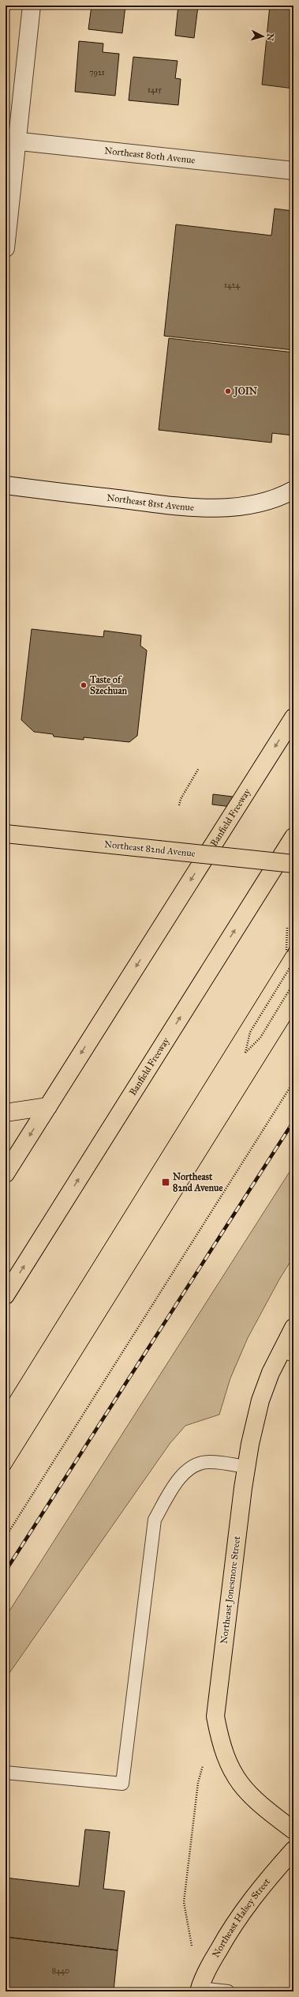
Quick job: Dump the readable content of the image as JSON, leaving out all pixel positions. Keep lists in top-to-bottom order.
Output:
{
  "streets": {
    "main road": [
      "Banfield Freeway",
      "Northeast 82nd Avenue",
      "Northeast Jonesmore Street",
      "Northeast Halsey Street"
    ],
    "street": ["Northeast 80th Avenue", "Northeast 81st Avenue"]
  },
  "places": {
    "other": ["JOIN", "Taste of Szechuan"],
    "transit": ["Northeast 82nd Avenue"]
  },
  "house_numbers": [
    "7921",
    "1415",
    "1424",
    "8440"
  ],
  "north": "right"
}
